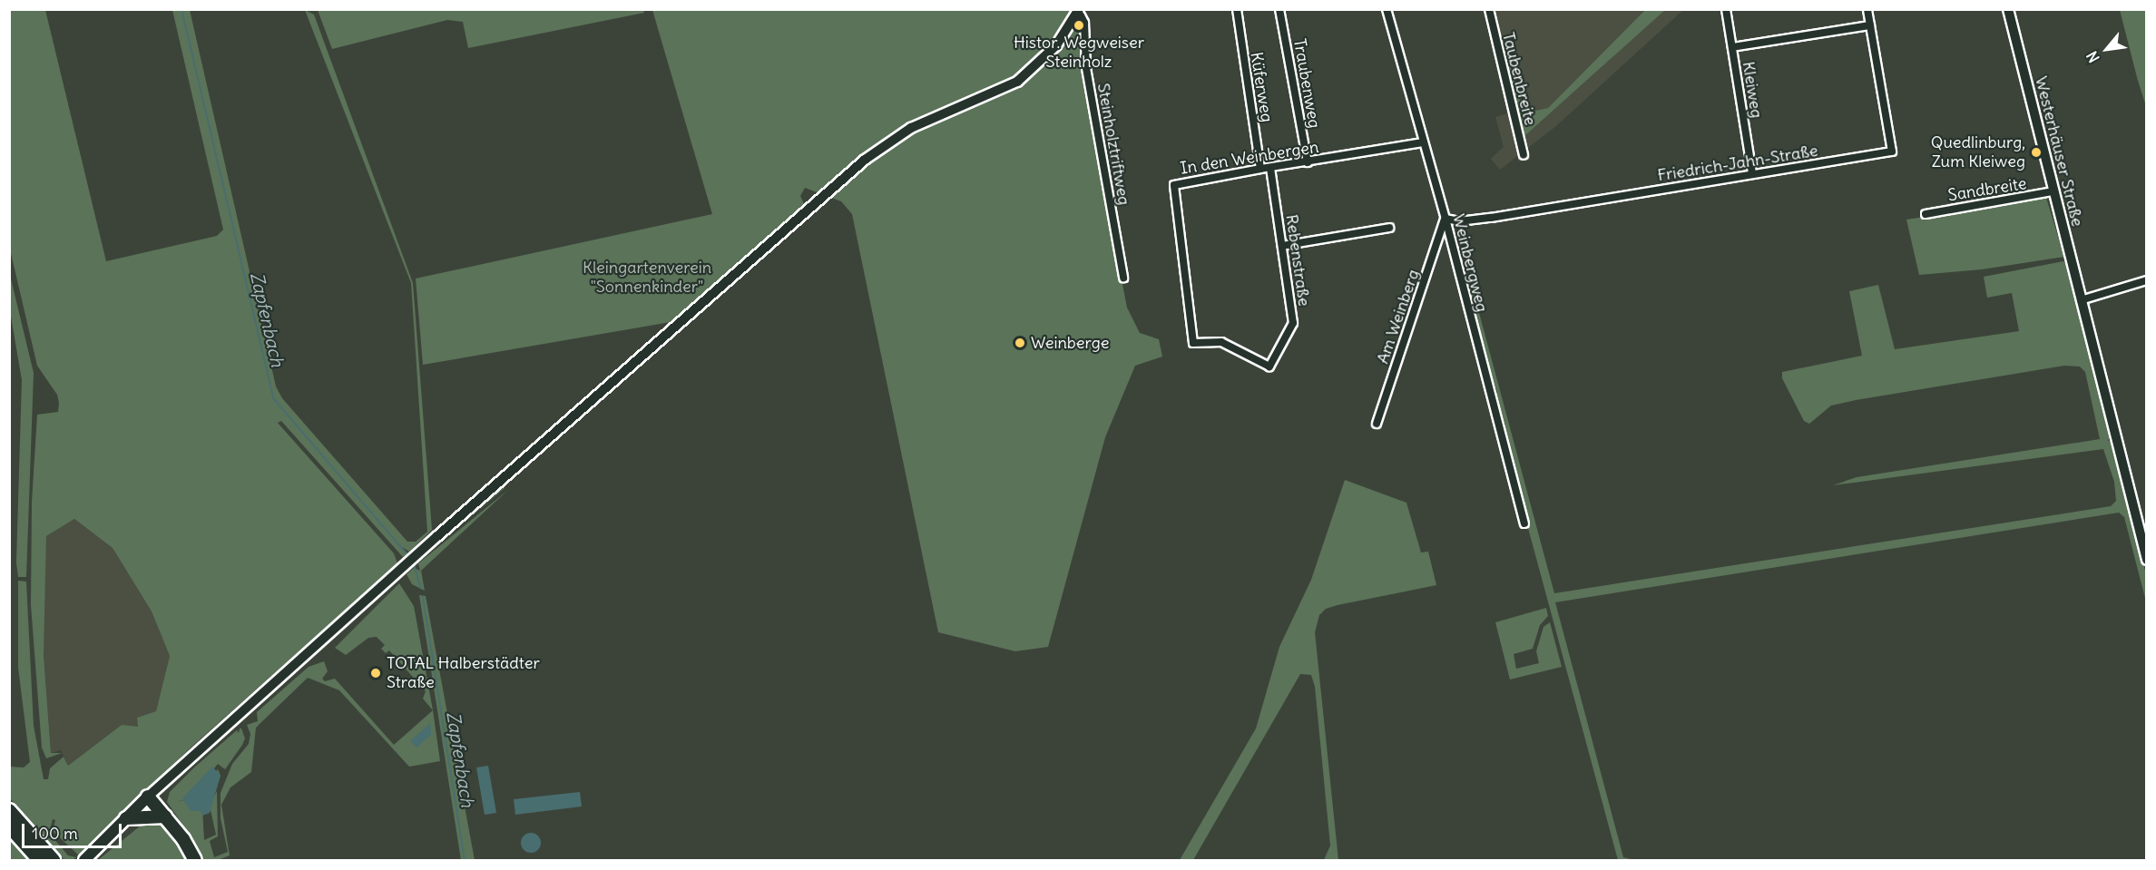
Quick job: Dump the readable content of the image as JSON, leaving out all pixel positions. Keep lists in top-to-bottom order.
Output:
{
  "streets": {
    "main road": ["Westerhäuser Straße"],
    "street": [
      "Taubenbreite",
      "Traubenweg",
      "Küferweg",
      "Kleiweg",
      "Steinholztriftweg",
      "In den Weinbergen",
      "Friedrich-Jahn-Straße",
      "Sandbreite",
      "Rebenstraße",
      "Weinbergweg",
      "Am Weinberg"
    ]
  },
  "crossings": [
    ["Traubenweg", "In den Weinbergen"],
    ["Küferweg", "In den Weinbergen"],
    ["Kleiweg", "Friedrich-Jahn-Straße"],
    ["Westerhäuser Straße", "Sandbreite"],
    ["In den Weinbergen", "Rebenstraße"],
    ["In den Weinbergen", "Weinbergweg"],
    ["Friedrich-Jahn-Straße", "Weinbergweg"],
    ["Friedrich-Jahn-Straße", "Am Weinberg"],
    ["Weinbergweg", "Am Weinberg"]
  ],
  "water": ["Zapfenbach"],
  "parks": ["Kleingartenverein \"Sonnenkinder\""],
  "places": [
    "Histor. Wegweiser Steinholz",
    "Quedlinburg, Zum Kleiweg",
    "Weinberge",
    "TOTAL Halberstädter Straße"
  ],
  "scale_bar": "100 m",
  "north": "bottom left"
}
